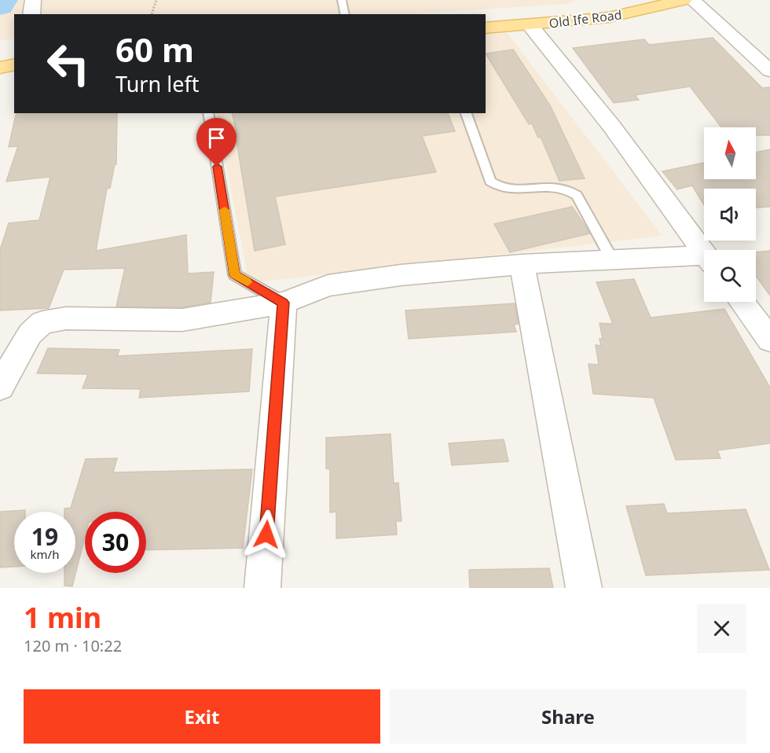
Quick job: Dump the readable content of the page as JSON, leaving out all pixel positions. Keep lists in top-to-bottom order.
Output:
{
  "streets": {
    "main road": ["Old Ife Road"]
  },
  "north": "top",
  "page": {
    "turn": ["60 m", "Turn left"],
    "speed": "19 km/h",
    "limit": "30",
    "heading": ["1 min", "120 m · 10:22"],
    "buttons": ["Exit", "Share"]
  }
}
